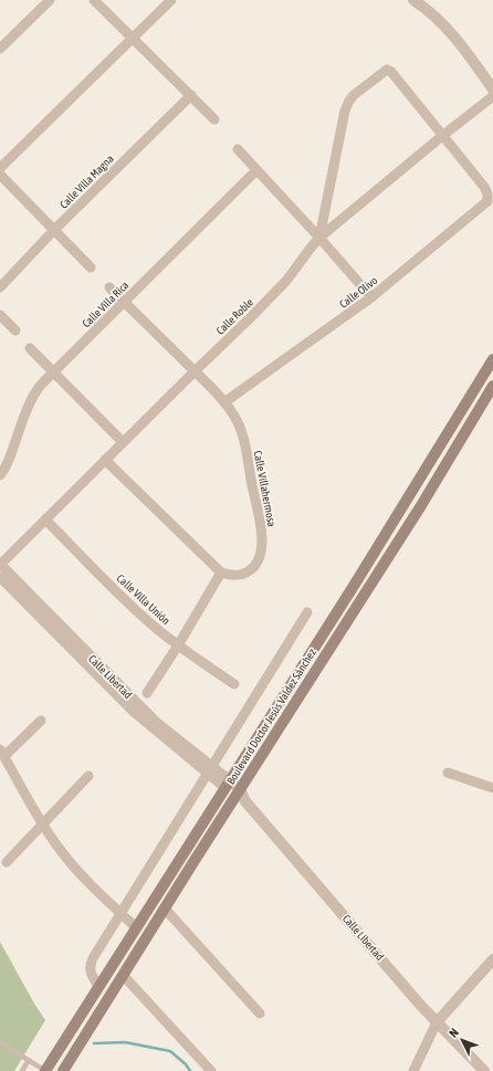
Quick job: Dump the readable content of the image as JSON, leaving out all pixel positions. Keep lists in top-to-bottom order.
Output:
{
  "streets": {
    "main road": ["Boulevard Doctor Jesús Valdez Sánchez"],
    "street": [
      "Calle Villa Magna",
      "Calle Olivo",
      "Calle Villa Rica",
      "Calle Roble",
      "Calle Villahermosa",
      "Calle Villa Unión",
      "Calle Libertad"
    ]
  },
  "crossings": [
    ["Calle Olivo", "Calle Roble"],
    ["Calle Olivo", "Calle Villahermosa"],
    ["Calle Villa Rica", "Calle Villahermosa"],
    ["Calle Roble", "Calle Villahermosa"],
    ["Calle Roble", "Calle Villa Unión"],
    ["Calle Roble", "Calle Libertad"],
    ["Calle Libertad", "Boulevard Doctor Jesús Valdez Sánchez"]
  ],
  "north": "top left"
}
